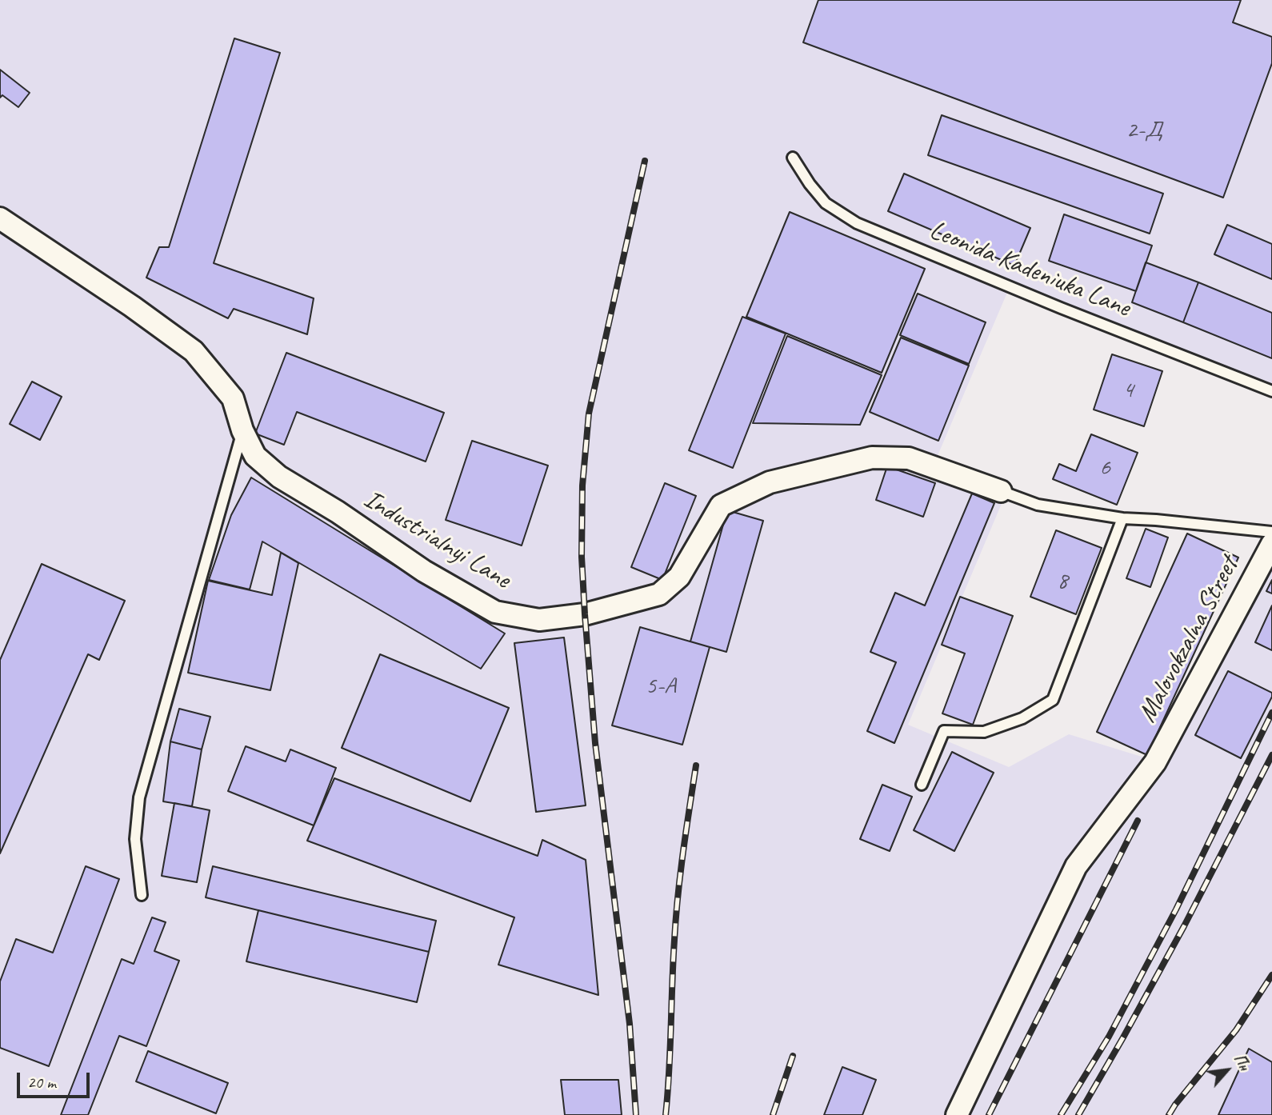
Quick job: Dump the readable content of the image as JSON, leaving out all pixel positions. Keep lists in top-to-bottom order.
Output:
{
  "streets": {
    "street": ["Industrialnyi Lane", "Malovokzalna Street"],
    "lane": ["Leonida Kadeniuka Lane"]
  },
  "house_numbers": [
    "2-Д",
    "4",
    "6",
    "8",
    "5-А"
  ],
  "scale_bar": "20 m",
  "north": "top right"
}
